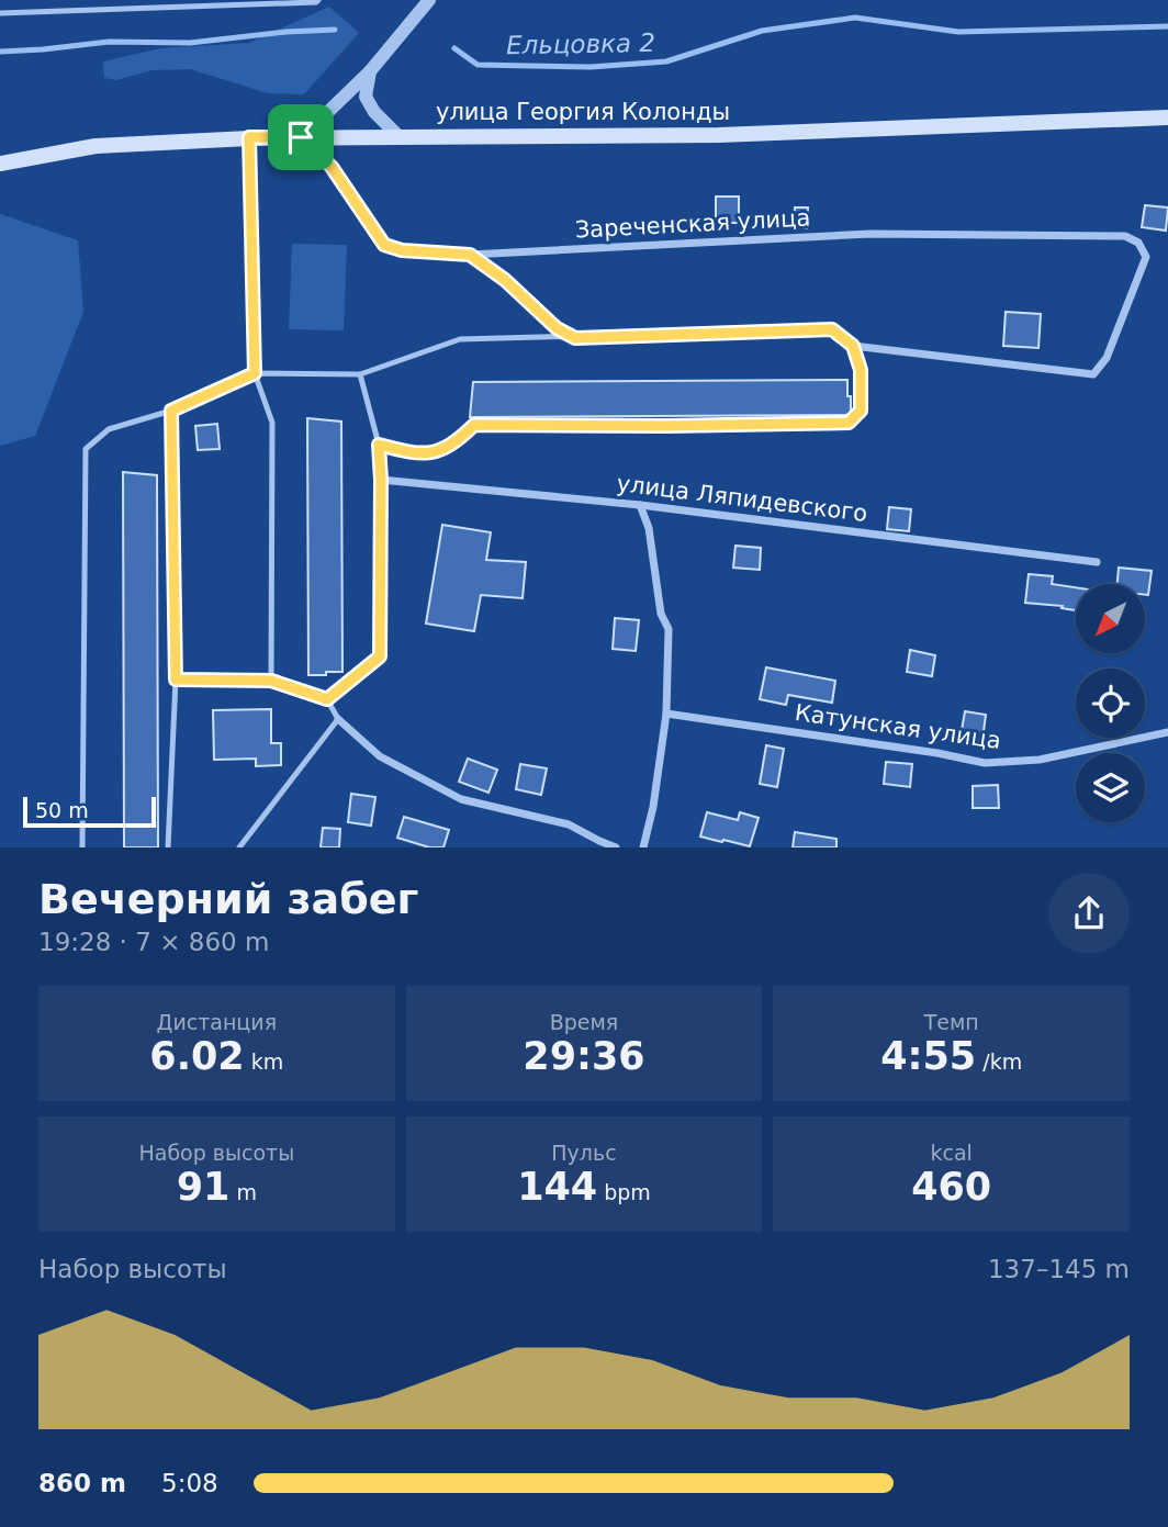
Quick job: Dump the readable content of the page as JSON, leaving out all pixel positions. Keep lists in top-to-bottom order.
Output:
{
  "streets": {
    "main road": ["улица Георгия Колонды"],
    "street": ["Зареченская улица", "улица Ляпидевского", "Катунская улица"]
  },
  "crossings": [
    ["улица Георгия Колонды", "Зареченская улица"]
  ],
  "water": ["Ельцовка 2"],
  "scale_bar": "50 m",
  "north": "bottom left",
  "page": {
    "scale": "50 m",
    "heading": ["Вечерний забег", "19:28 · 7 × 860 m"],
    "stats": [
      ["Дистанция", "6.02 km"],
      ["Время", "29:36"],
      ["Темп", "4:55 /km"],
      ["Набор высоты", "91 m"],
      ["Пульс", "144 bpm"],
      ["kcal", "460"]
    ],
    "chart": ["Набор высоты", "137–145 m"],
    "list": [
      {
        "name": "860 m",
        "note": "5:08"
      }
    ]
  }
}
